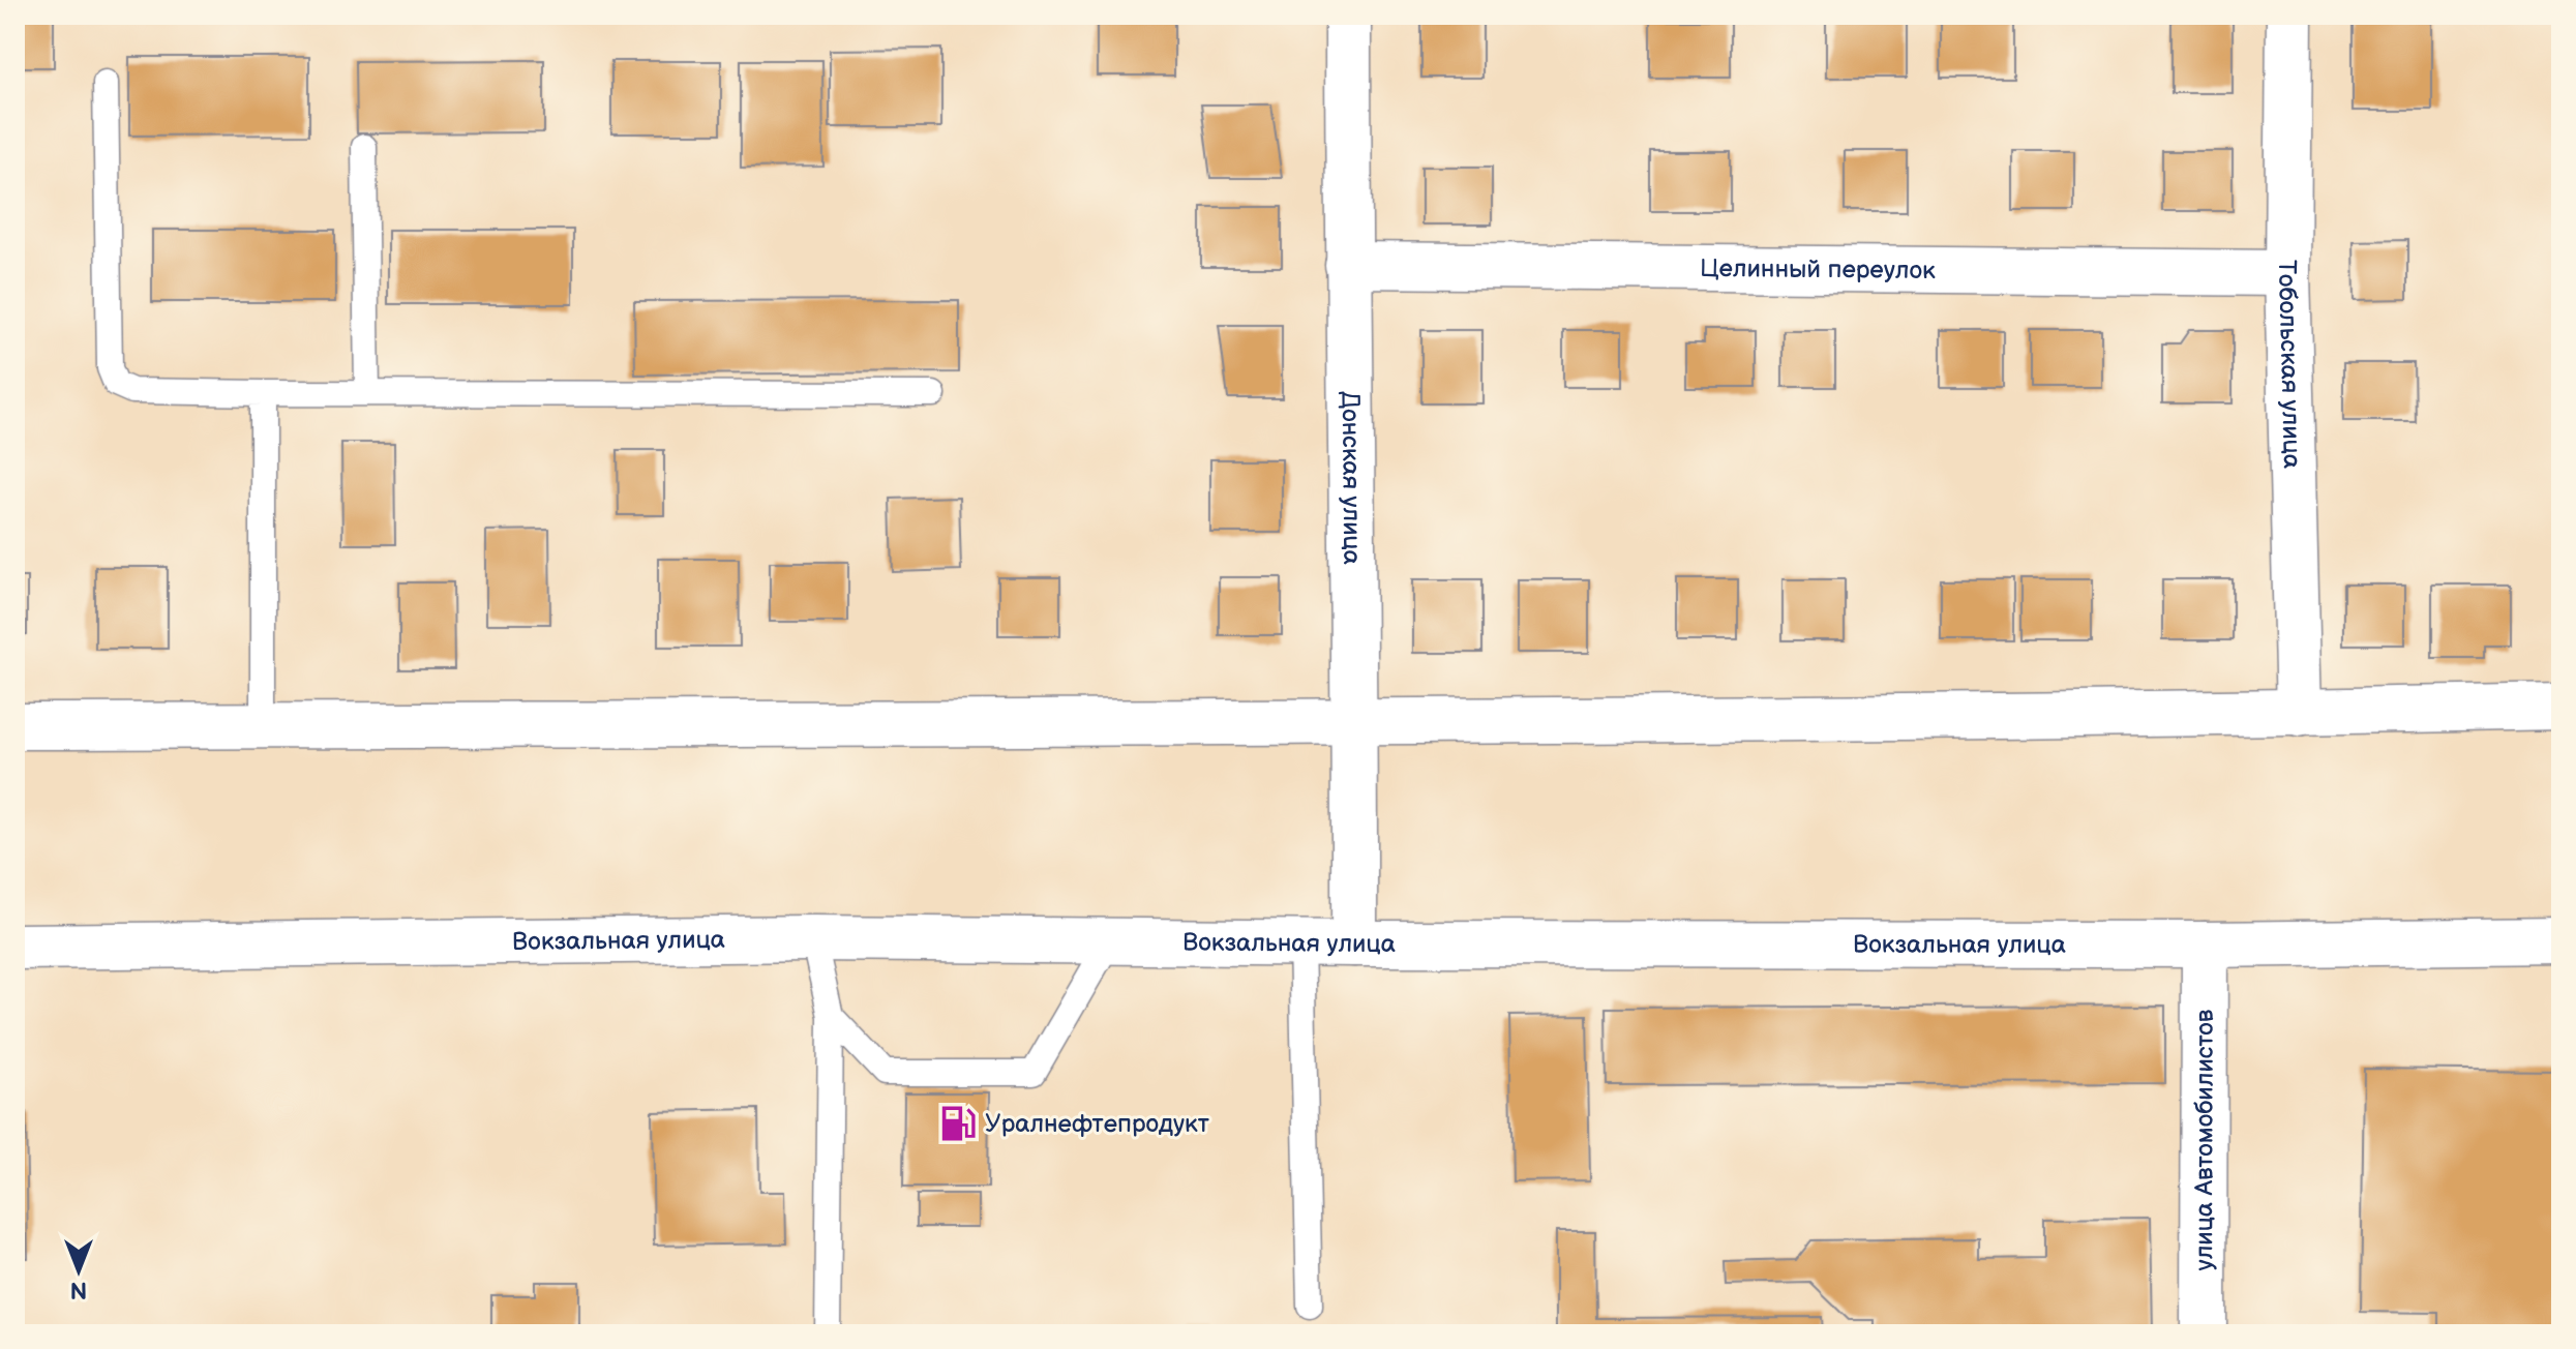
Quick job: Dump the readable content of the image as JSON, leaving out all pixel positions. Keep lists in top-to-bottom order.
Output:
{
  "streets": {
    "street": [
      "Целинный переулок",
      "Тобольская улица",
      "Донская улица",
      "Вокзальная улица",
      "улица Автомобилистов"
    ]
  },
  "crossings": [
    ["Целинный переулок", "Тобольская улица"],
    ["Целинный переулок", "Донская улица"],
    ["Донская улица", "Вокзальная улица"],
    ["Вокзальная улица", "улица Автомобилистов"]
  ],
  "places": {
    "fuel station": ["Уралнефтепродукт"]
  },
  "north": "bottom"
}
